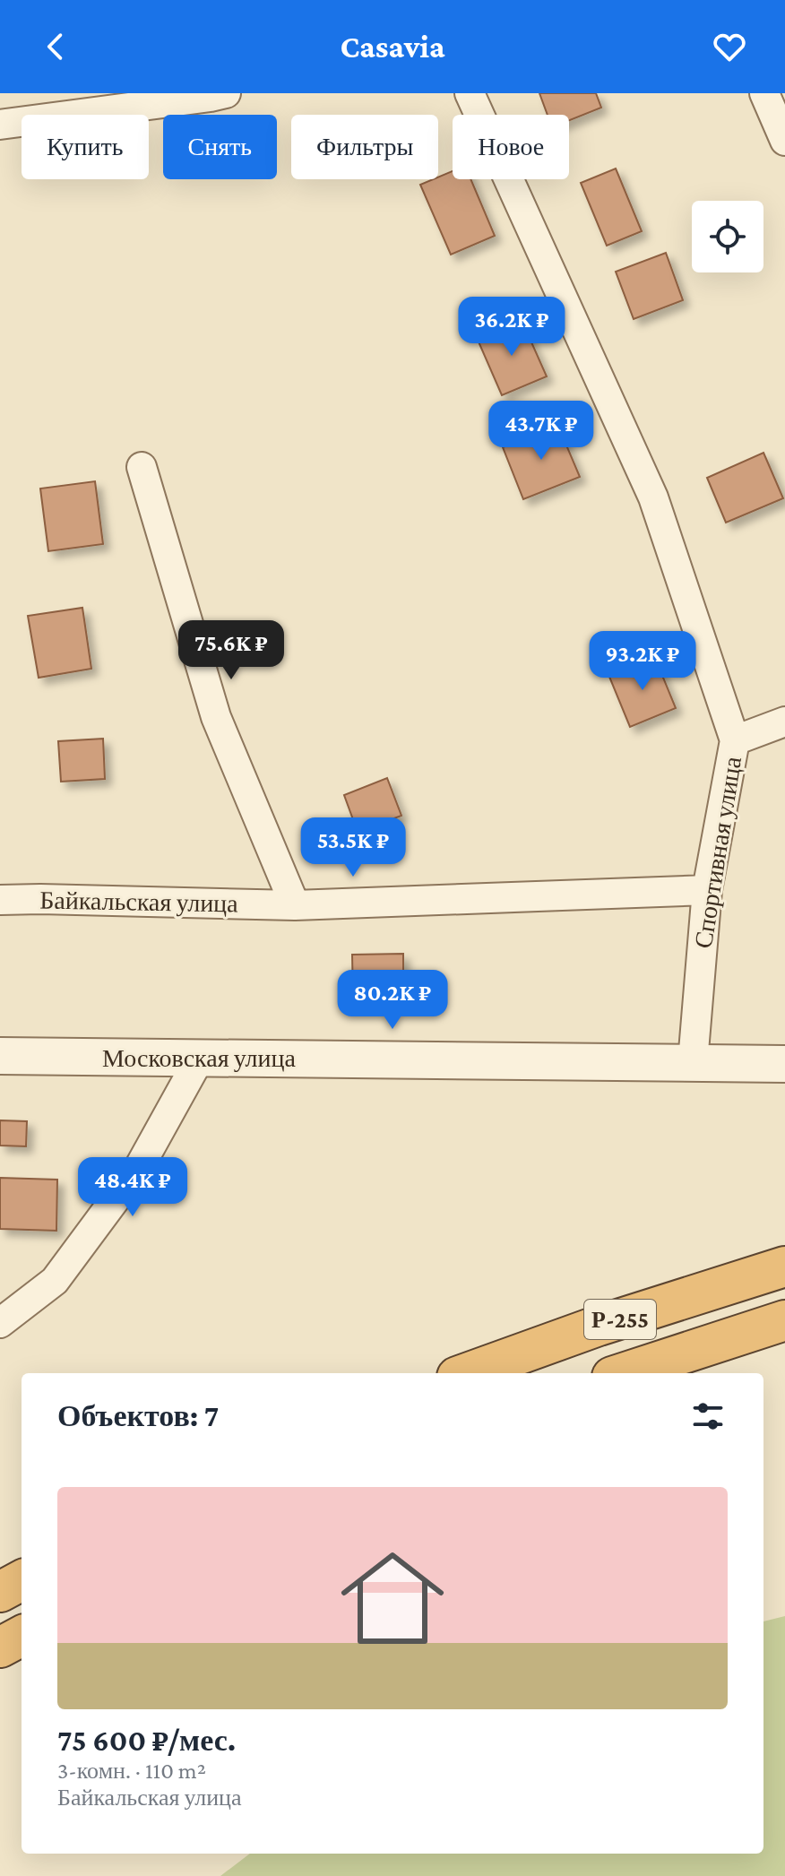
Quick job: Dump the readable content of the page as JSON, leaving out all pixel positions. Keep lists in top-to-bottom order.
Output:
{
  "streets": {
    "highway": ["Р-255"],
    "street": ["Спортивная улица", "Байкальская улица", "Московская улица"]
  },
  "crossings": [
    ["Спортивная улица", "Байкальская улица"],
    ["Спортивная улица", "Московская улица"]
  ],
  "page": {
    "header": "Casavia",
    "chip": [
      "Купить",
      "Снять",
      "Фильтры",
      "Новое"
    ],
    "price": [
      "36.2K ₽",
      "43.7K ₽",
      "75.6K ₽",
      "93.2K ₽",
      "53.5K ₽",
      "80.2K ₽",
      "48.4K ₽"
    ],
    "heading": "Объектов: 7",
    "list": [
      {
        "name": "75 600 ₽/мес.",
        "note": "3-комн. · 110 m² · Байкальская улица"
      }
    ]
  }
}
